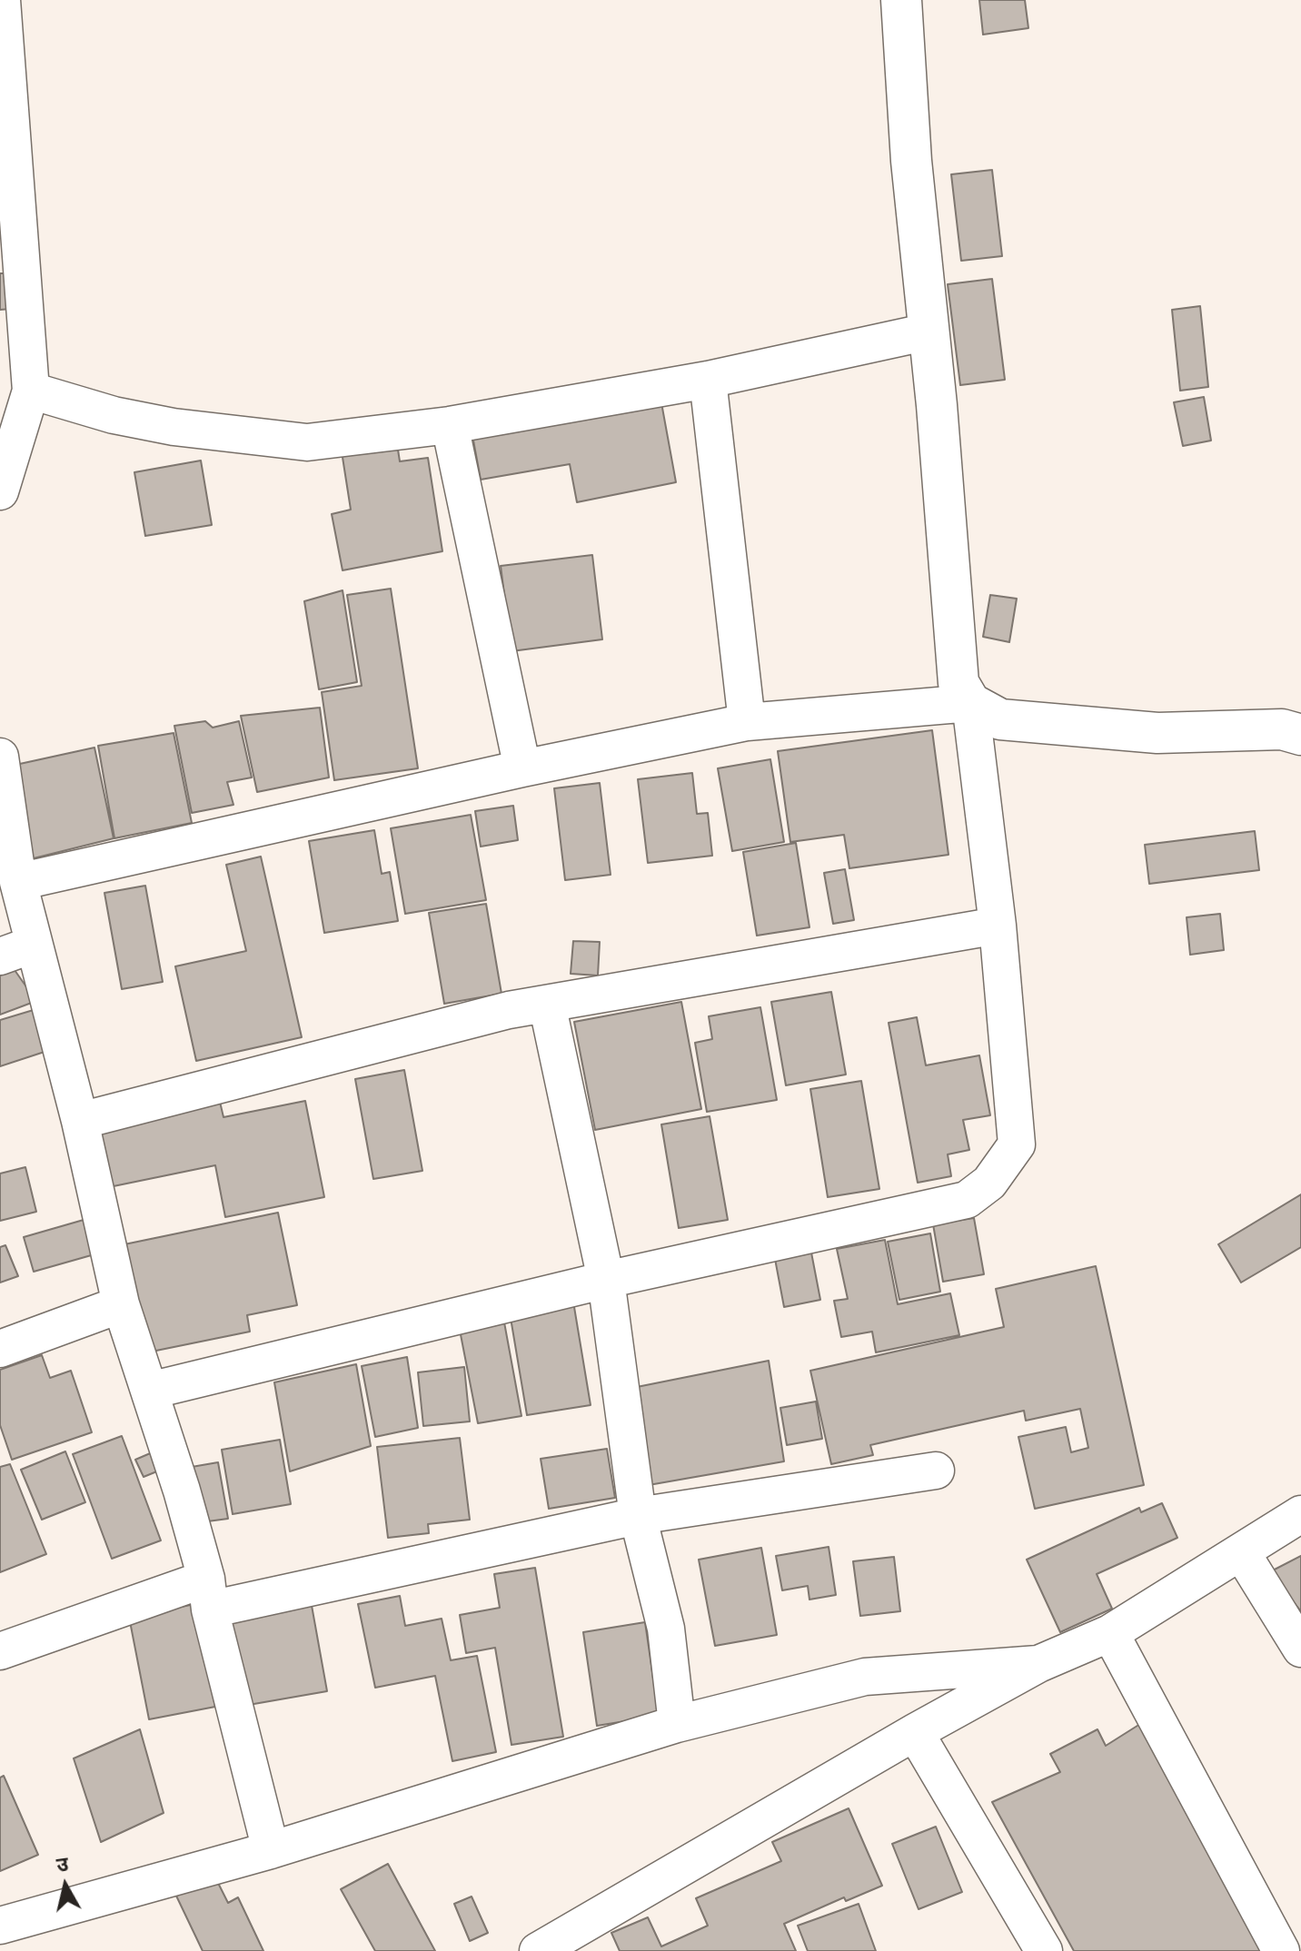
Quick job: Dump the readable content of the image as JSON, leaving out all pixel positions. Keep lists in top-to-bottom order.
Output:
{
  "north": "top"
}
